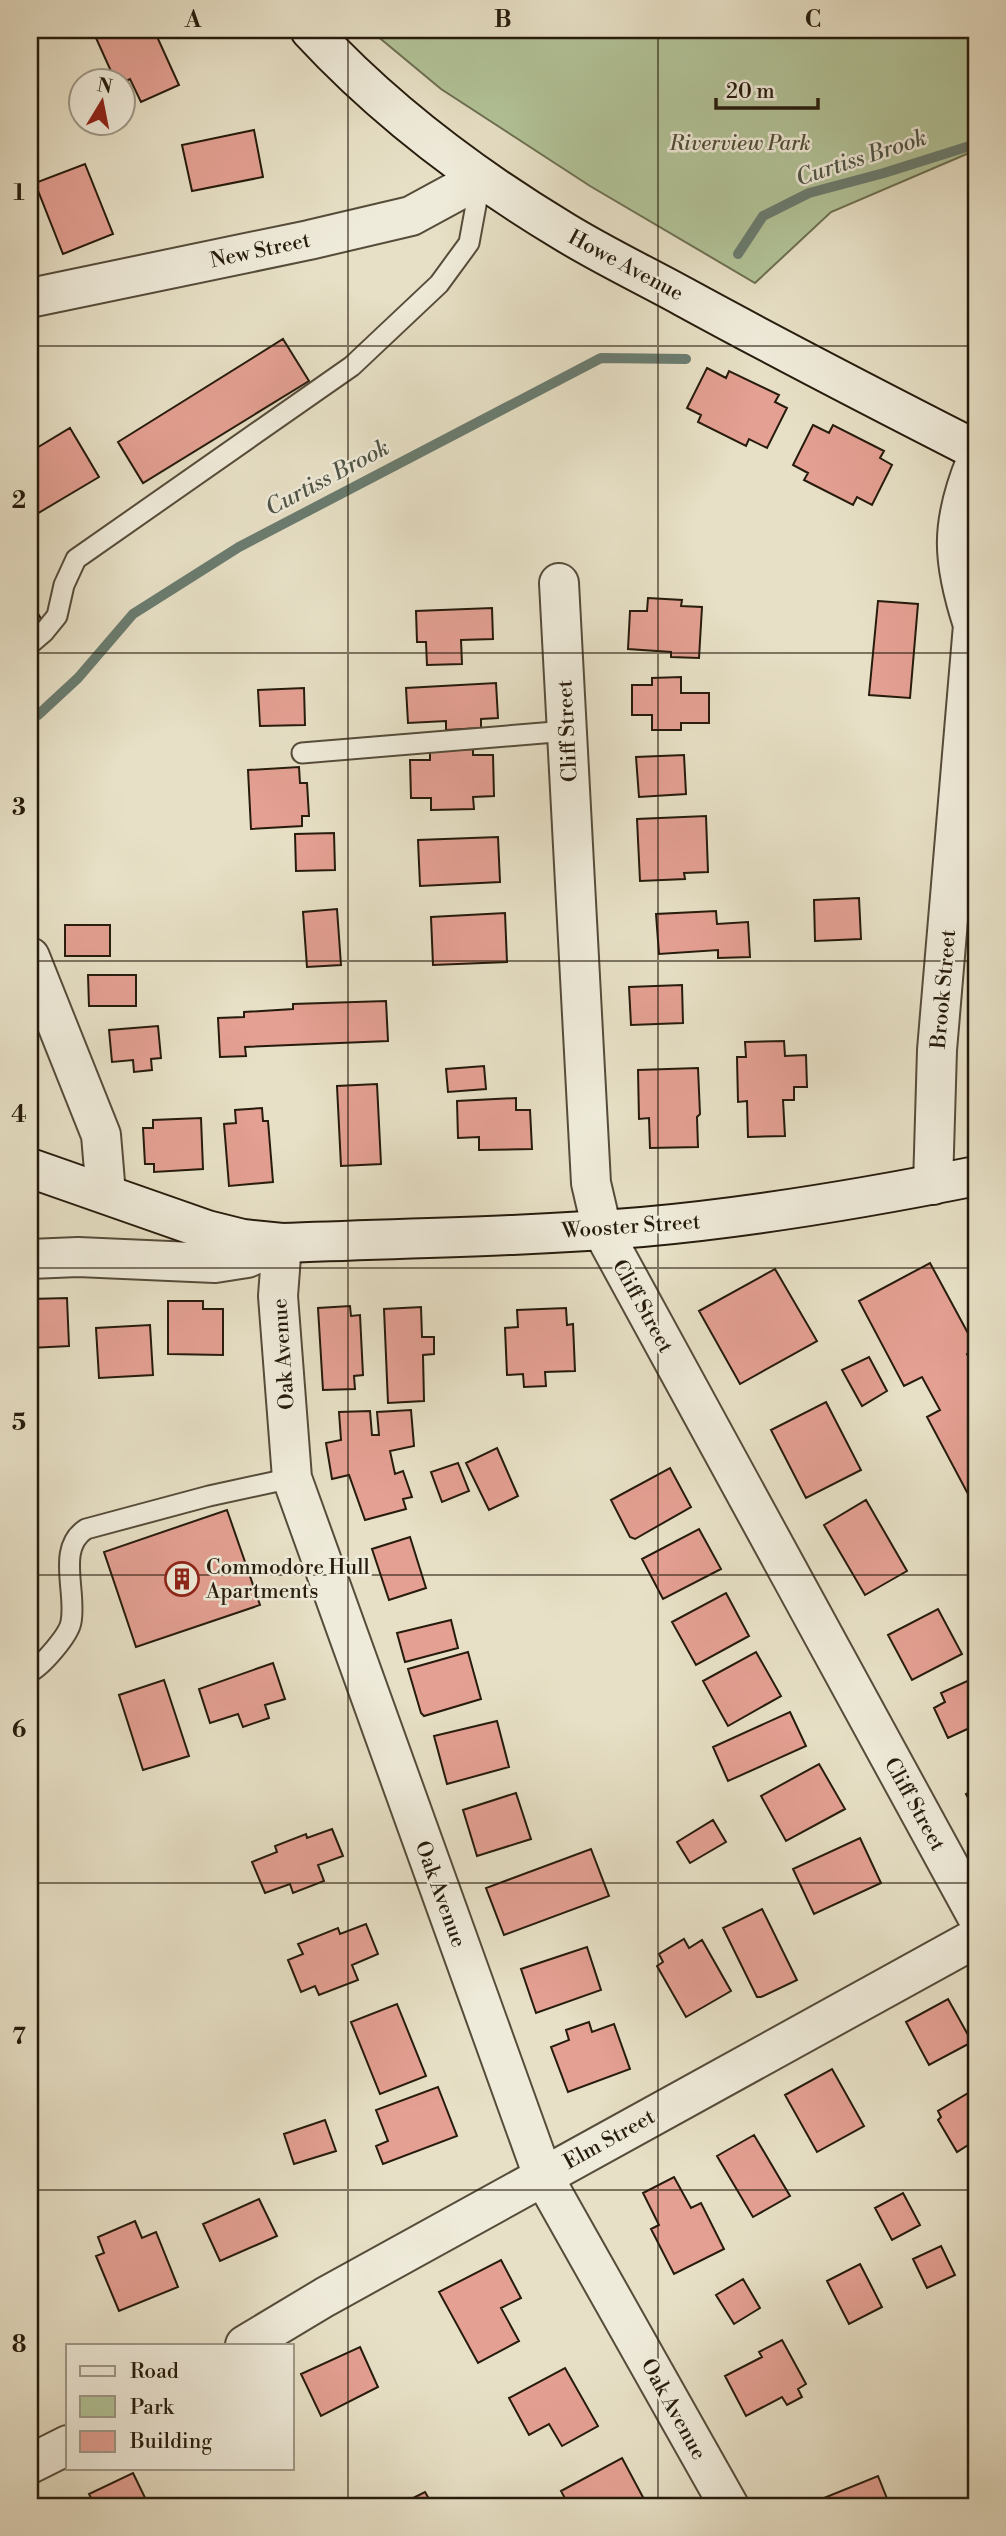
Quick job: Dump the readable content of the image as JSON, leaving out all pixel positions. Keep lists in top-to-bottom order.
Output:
{
  "streets": {
    "street": [
      "New Street",
      "Howe Avenue",
      "Cliff Street",
      "Brook Street",
      "Wooster Street",
      "Oak Avenue",
      "Elm Street"
    ]
  },
  "crossings": [
    ["New Street", "Howe Avenue"],
    ["Cliff Street", "Wooster Street"],
    ["Brook Street", "Wooster Street"],
    ["Wooster Street", "Oak Avenue"],
    ["Oak Avenue", "Elm Street"]
  ],
  "water": ["Curtiss Brook"],
  "parks": ["Riverview Park"],
  "places": {
    "building": ["Commodore Hull Apartments"]
  },
  "legend": ["Road", "Park", "Building"],
  "scale_bar": "20 m",
  "north": "top",
  "grid": {
    "columns": ["A", "B", "C"],
    "rows": [
      "1",
      "2",
      "3",
      "4",
      "5",
      "6",
      "7",
      "8"
    ]
  }
}
